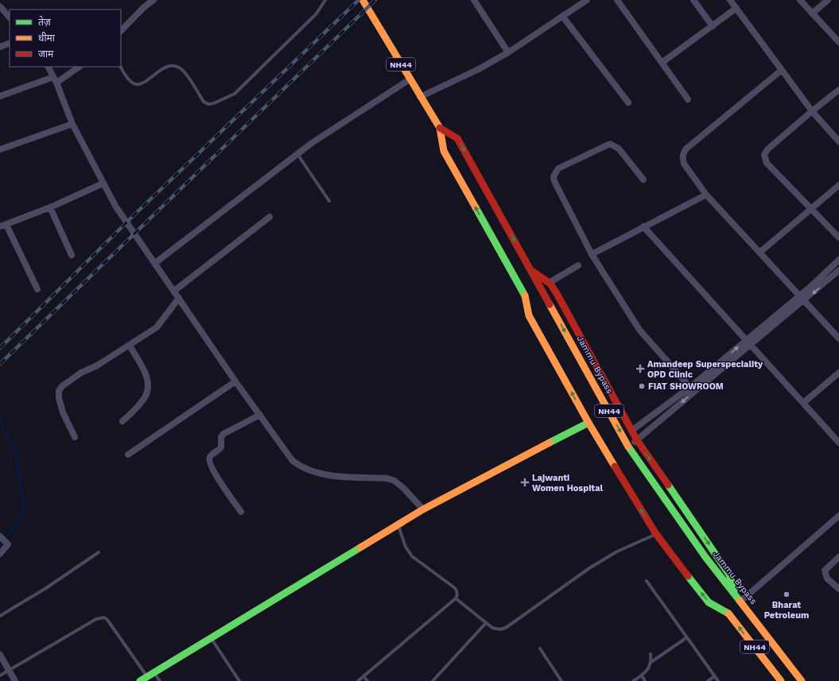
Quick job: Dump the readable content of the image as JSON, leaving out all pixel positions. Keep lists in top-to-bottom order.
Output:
{
  "streets": {
    "main road": ["NH44", "Jammu Bypass"]
  },
  "places": {
    "health": ["Amandeep Superspeciality OPD Clinic", "Lajwanti Women Hospital"],
    "other": ["FIAT SHOWROOM", "Bharat Petroleum"]
  },
  "legend": ["तेज़", "धीमा", "जाम"]
}
